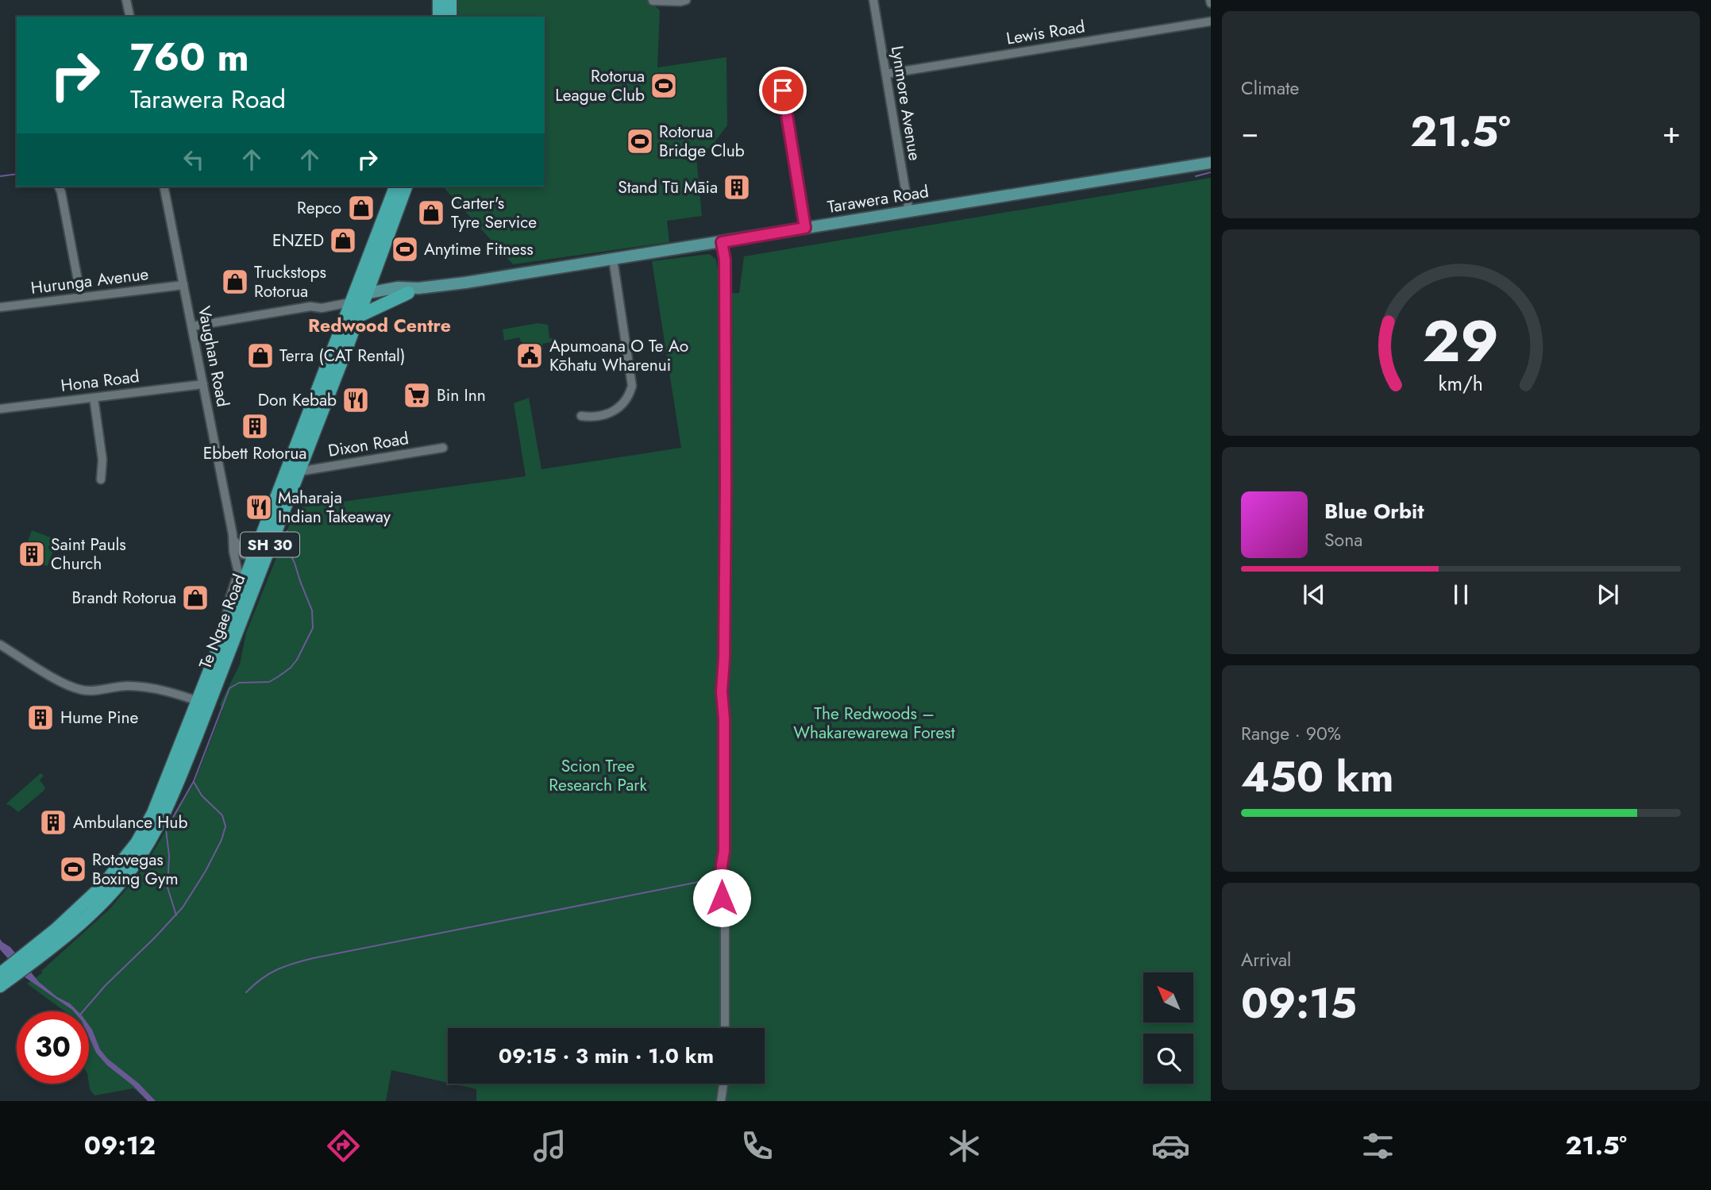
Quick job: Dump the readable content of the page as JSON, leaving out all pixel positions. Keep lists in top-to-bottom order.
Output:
{
  "streets": {
    "highway": ["SH 30", "Te Ngae Road"],
    "main road": ["Tarawera Road"],
    "street": [
      "Lewis Road",
      "Lynmore Avenue",
      "Hurunga Avenue",
      "Vaughan Road",
      "Hona Road",
      "Dixon Road"
    ]
  },
  "crossings": [
    ["Lewis Road", "Lynmore Avenue"],
    ["Lynmore Avenue", "Tarawera Road"],
    ["Tarawera Road", "Te Ngae Road"],
    ["Hurunga Avenue", "Vaughan Road"],
    ["Vaughan Road", "Hona Road"],
    ["Vaughan Road", "Te Ngae Road"],
    ["Dixon Road", "Te Ngae Road"]
  ],
  "districts": ["Redwood Centre"],
  "parks": ["The Redwoods – Whakarewarewa Forest", "Scion Tree Research Park"],
  "places": {
    "sports": [
      "Rotorua League Club",
      "Rotorua Bridge Club",
      "Anytime Fitness",
      "Rotovegas Boxing Gym"
    ],
    "building": [
      "Stand Tū Māia",
      "Ebbett Rotorua",
      "Saint Pauls Church",
      "Hume Pine",
      "Ambulance Hub"
    ],
    "shop": [
      "Repco",
      "Carter's Tyre Service",
      "ENZED",
      "Truckstops Rotorua",
      "Terra (CAT Rental)",
      "Brandt Rotorua"
    ],
    "public building": ["Apumoana O Te Ao Kōhatu Wharenui"],
    "supermarket": ["Bin Inn"],
    "restaurant": ["Don Kebab", "Maharaja Indian Takeaway"]
  },
  "north": "top left",
  "page": {
    "tile": [
      "Climate",
      ["Range · 90%", "450 km"],
      ["Arrival", "09:15"]
    ],
    "turn": ["760 m", "Tarawera Road"],
    "heat": ["−", "21.5°", "+"],
    "song": ["Blue Orbit", "Sona"],
    "limit": "30",
    "trip": "09:15 · 3 min · 1.0 km",
    "tabs": ["09:12", "21.5°"],
    "gauge": ["29", "km/h"]
  }
}
